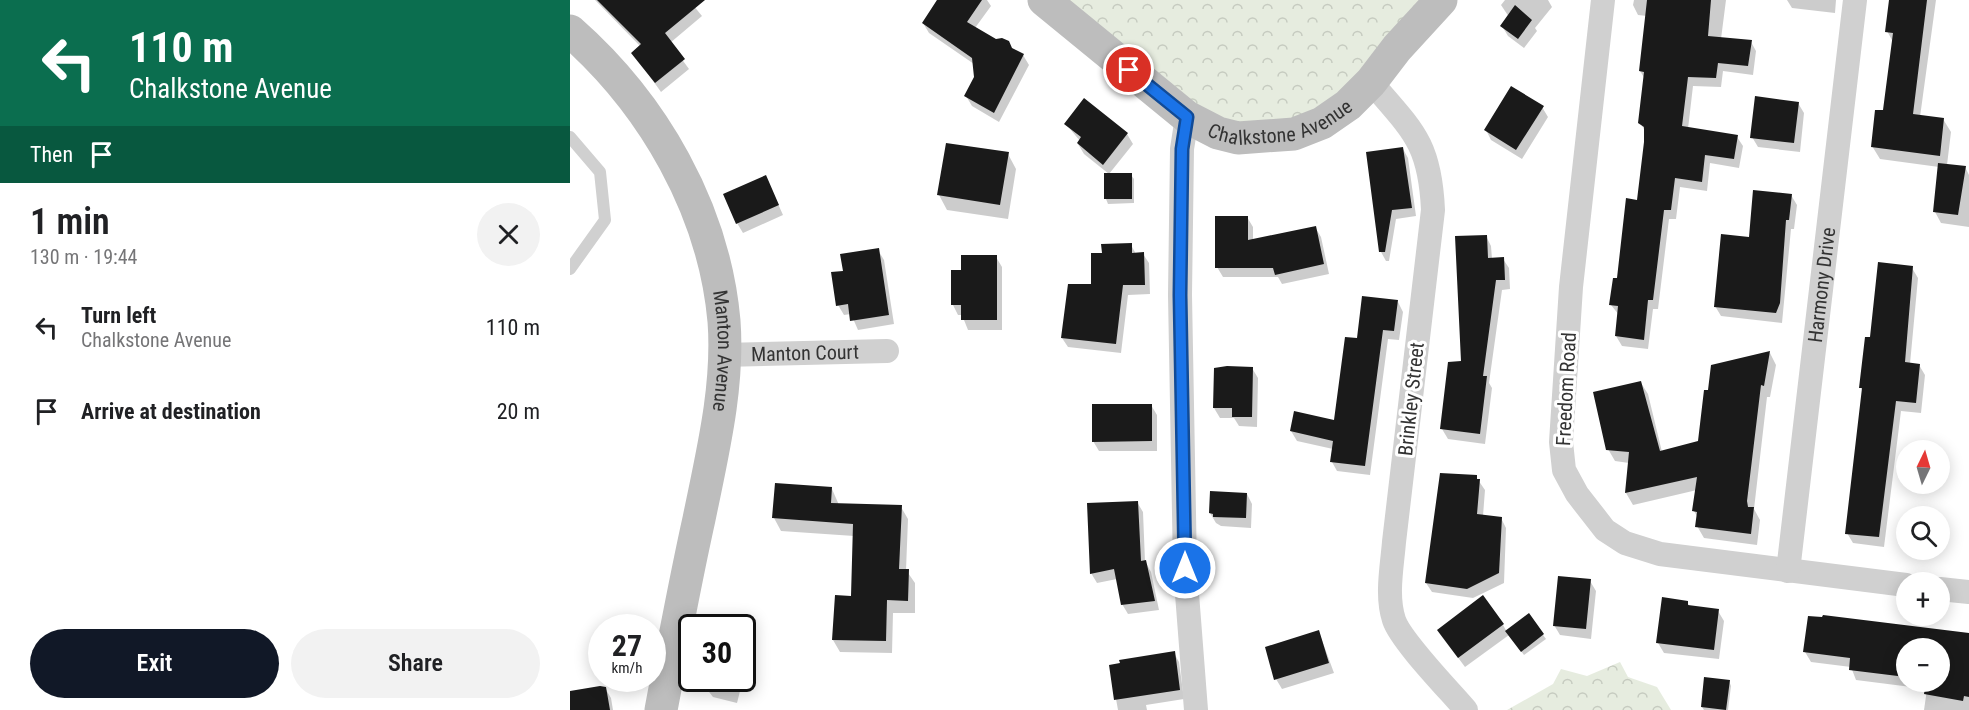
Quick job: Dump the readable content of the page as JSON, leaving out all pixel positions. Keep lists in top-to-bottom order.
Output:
{
  "streets": {
    "main road": ["Chalkstone Avenue", "Manton Avenue"],
    "street": [
      "Harmony Drive",
      "Manton Court",
      "Freedom Road",
      "Brinkley Street"
    ]
  },
  "crossings": [
    ["Chalkstone Avenue", "Brinkley Street"],
    ["Harmony Drive", "Freedom Road"],
    ["Manton Avenue", "Manton Court"]
  ],
  "north": "top",
  "page": {
    "turn": ["110 m", "Chalkstone Avenue"],
    "then": "Then",
    "heading": ["1 min", "130 m · 19:44"],
    "list": [
      {
        "name": "Turn left",
        "note": "Chalkstone Avenue",
        "value": "110 m"
      },
      {
        "name": "Arrive at destination",
        "value": "20 m"
      }
    ],
    "map_buttons": ["+", "−"],
    "speed": "27 km/h",
    "limit": "30",
    "buttons": ["Exit", "Share"]
  }
}
